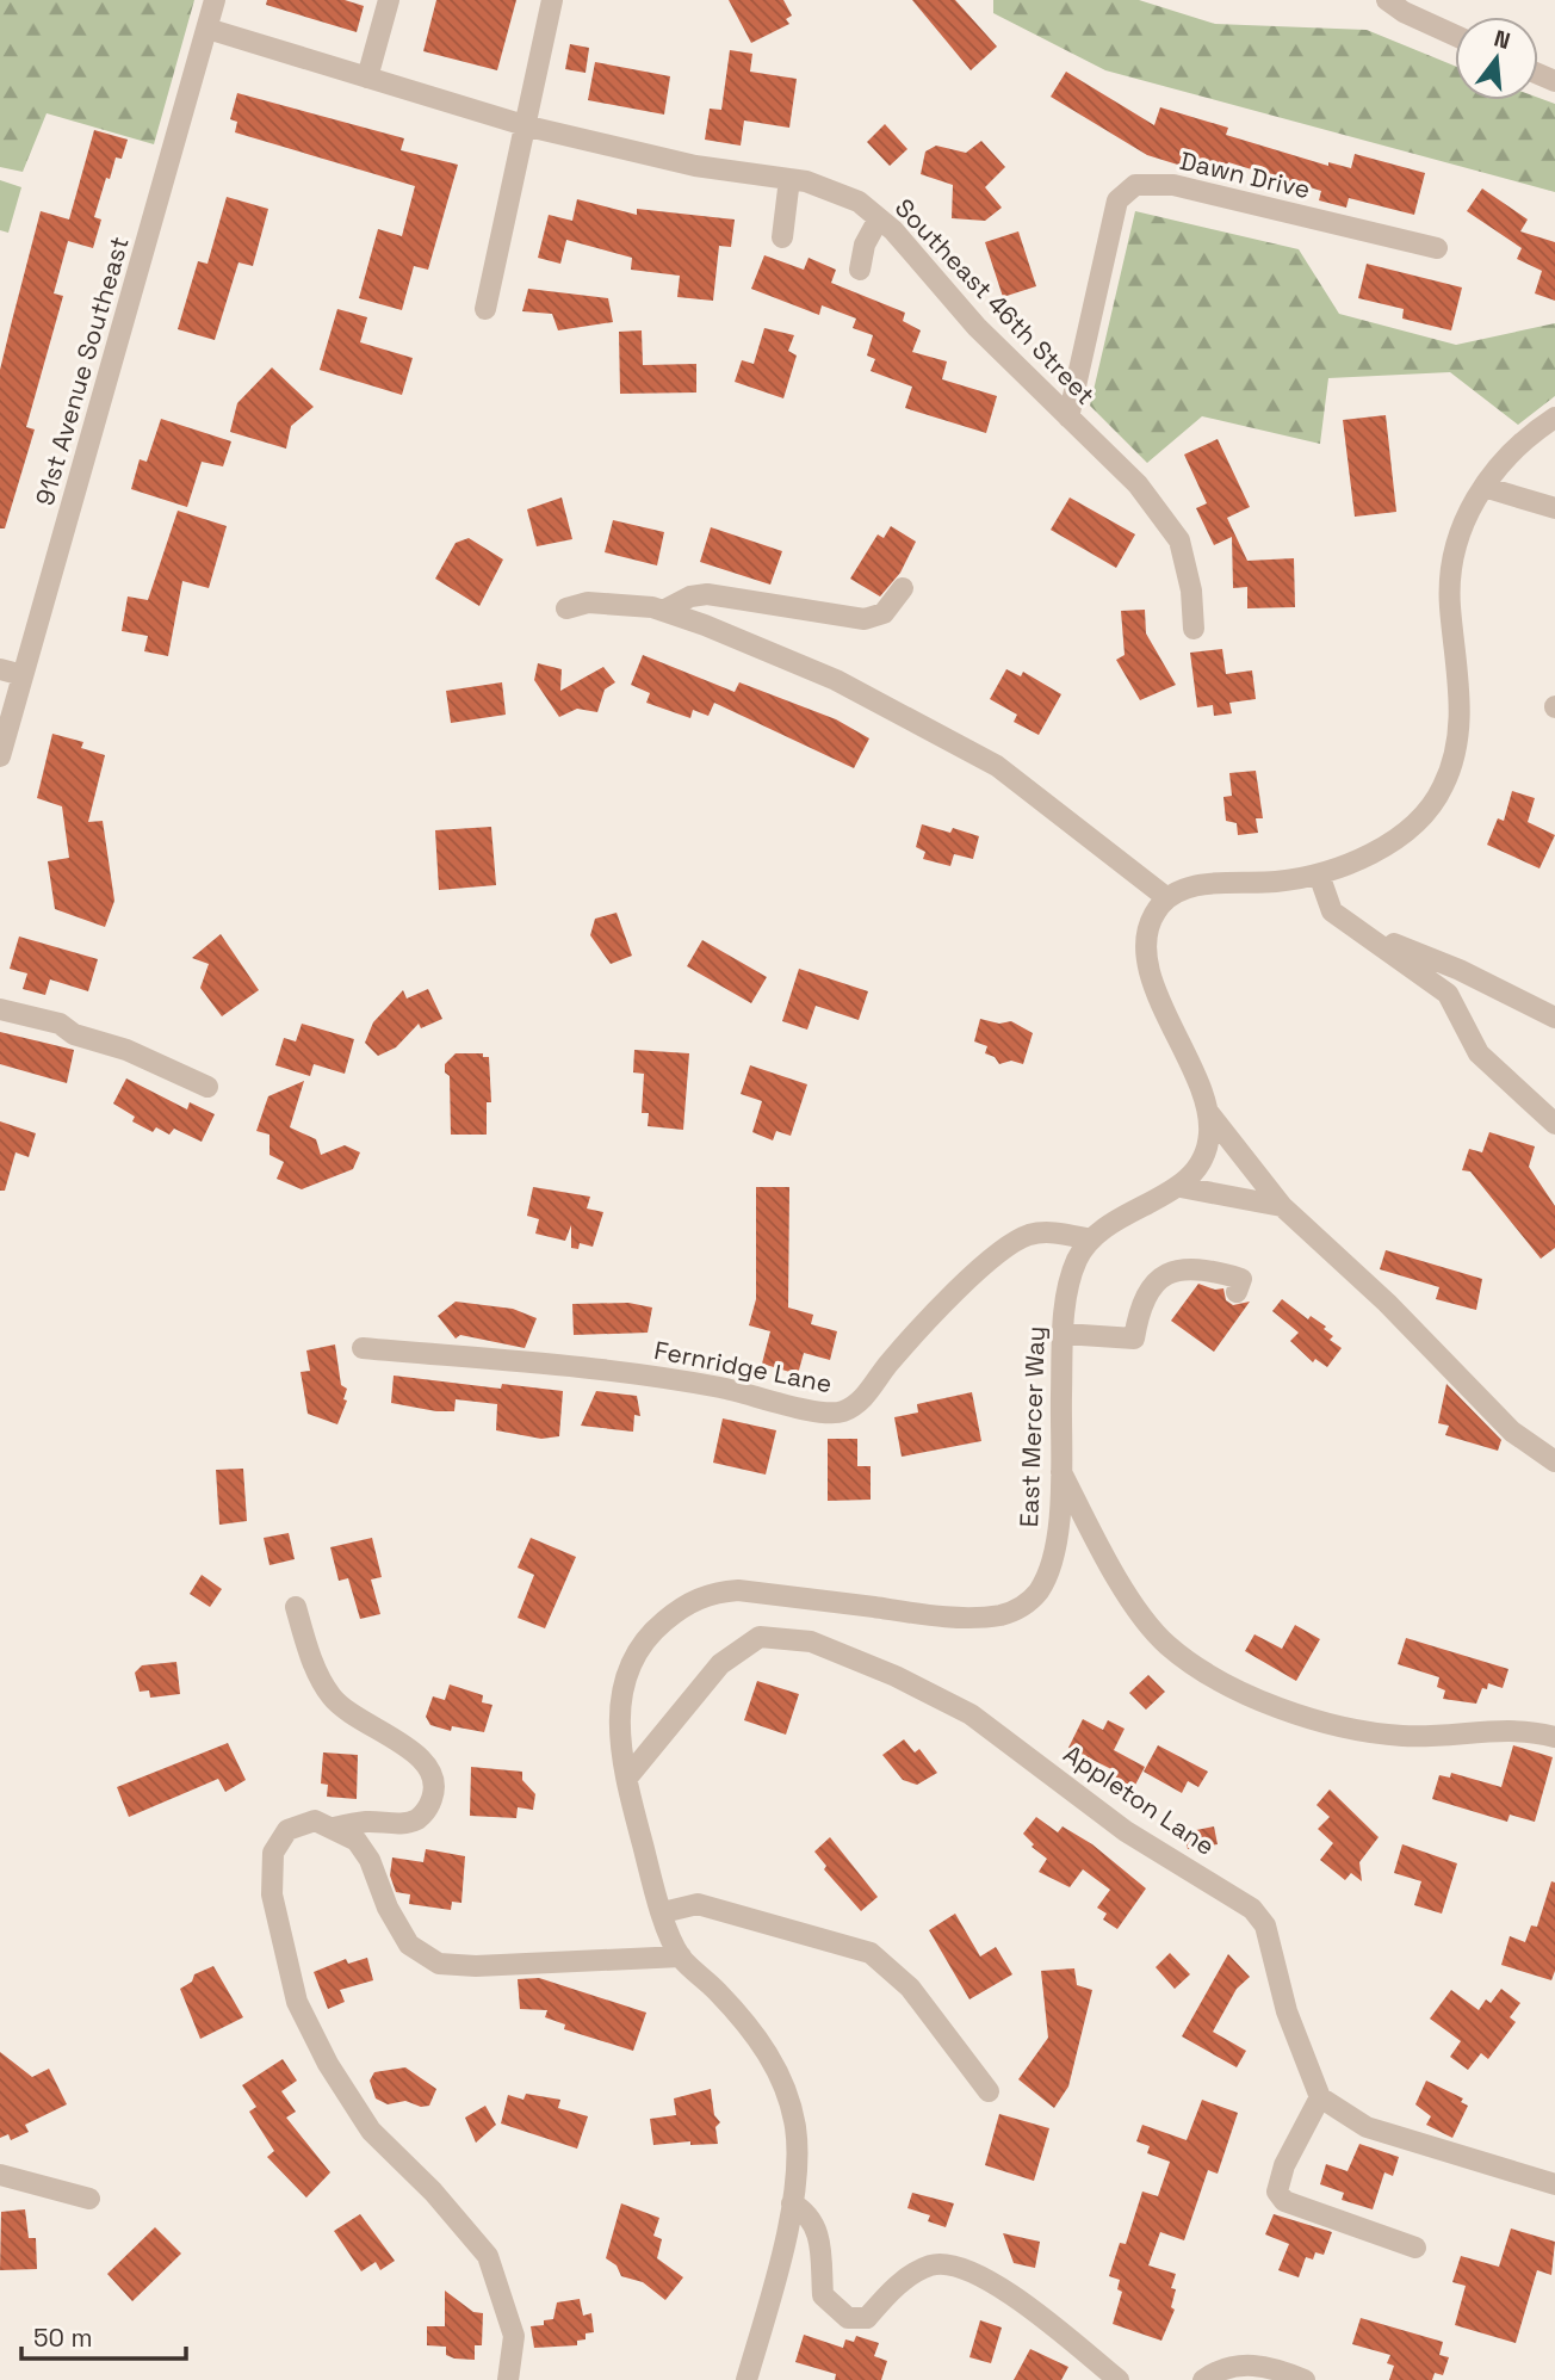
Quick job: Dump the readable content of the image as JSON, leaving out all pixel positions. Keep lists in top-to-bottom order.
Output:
{
  "streets": {
    "street": [
      "Dawn Drive",
      "Southeast 46th Street",
      "91st Avenue Southeast",
      "Fernridge Lane",
      "East Mercer Way",
      "Appleton Lane"
    ]
  },
  "crossings": [
    ["Dawn Drive", "Southeast 46th Street"],
    ["Southeast 46th Street", "91st Avenue Southeast"],
    ["Fernridge Lane", "East Mercer Way"],
    ["East Mercer Way", "Appleton Lane"]
  ],
  "scale_bar": "50 m",
  "north": "top"
}
